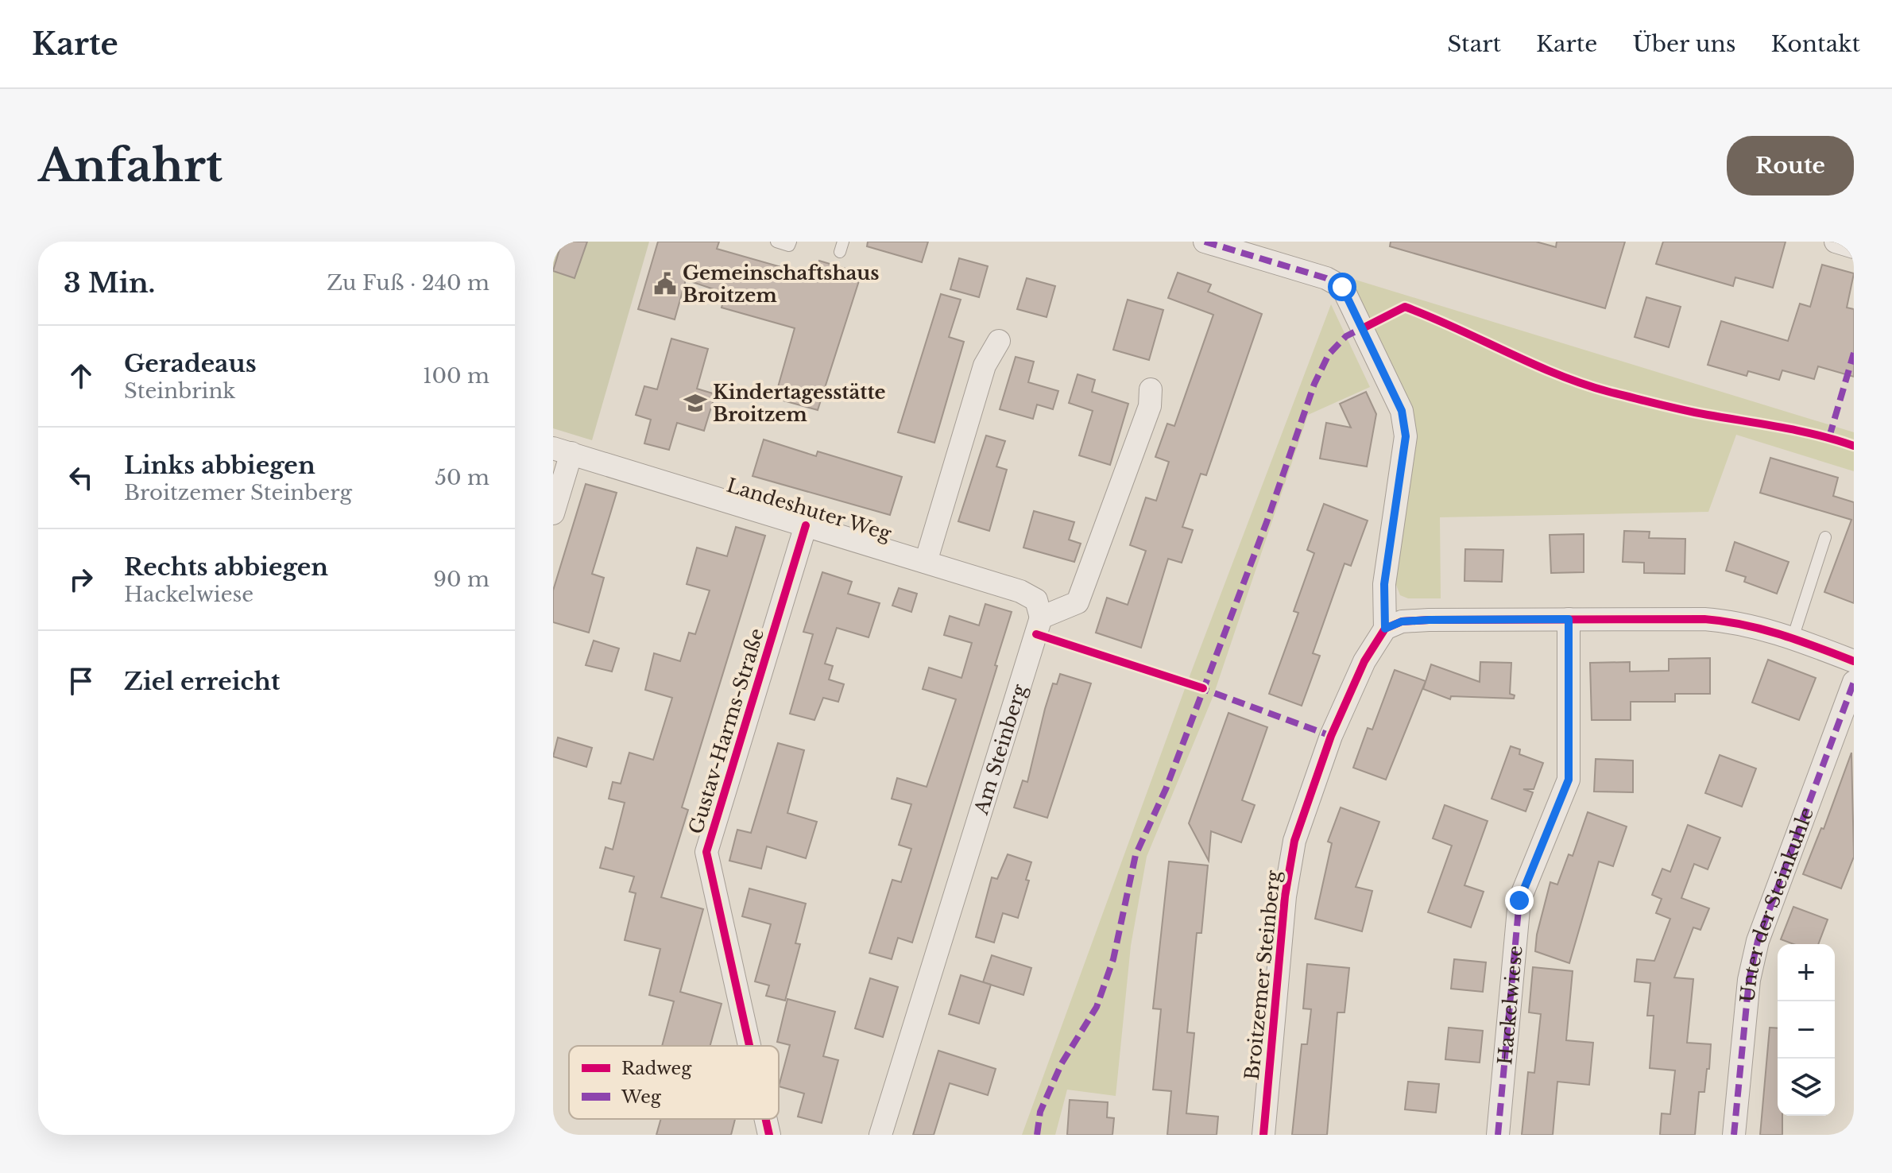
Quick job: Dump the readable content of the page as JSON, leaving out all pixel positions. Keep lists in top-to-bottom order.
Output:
{
  "streets": {
    "street": [
      "Landeshuter Weg",
      "Gustav-Harms-Straße",
      "Am Steinberg",
      "Unter der Steinkuhle",
      "Broitzemer Steinberg",
      "Hackelwiese"
    ]
  },
  "crossings": [
    ["Landeshuter Weg", "Gustav-Harms-Straße"],
    ["Landeshuter Weg", "Am Steinberg"]
  ],
  "places": {
    "public building": ["Gemeinschaftshaus Broitzem"],
    "school or university": ["Kindertagesstätte Broitzem"]
  },
  "legend": ["Radweg", "Weg"],
  "page": {
    "header": "Karte",
    "nav": [
      "Start",
      "Karte",
      "Über uns",
      "Kontakt"
    ],
    "buttons": "Route",
    "title": "Anfahrt",
    "heading": ["3 Min.", "Zu Fuß · 240 m"],
    "list": [
      ["Geradeaus", "Steinbrink", "100 m"],
      ["Links abbiegen", "Broitzemer Steinberg", "50 m"],
      ["Rechts abbiegen", "Hackelwiese", "90 m"],
      "Ziel erreicht"
    ],
    "map_buttons": ["+", "−"]
  }
}
